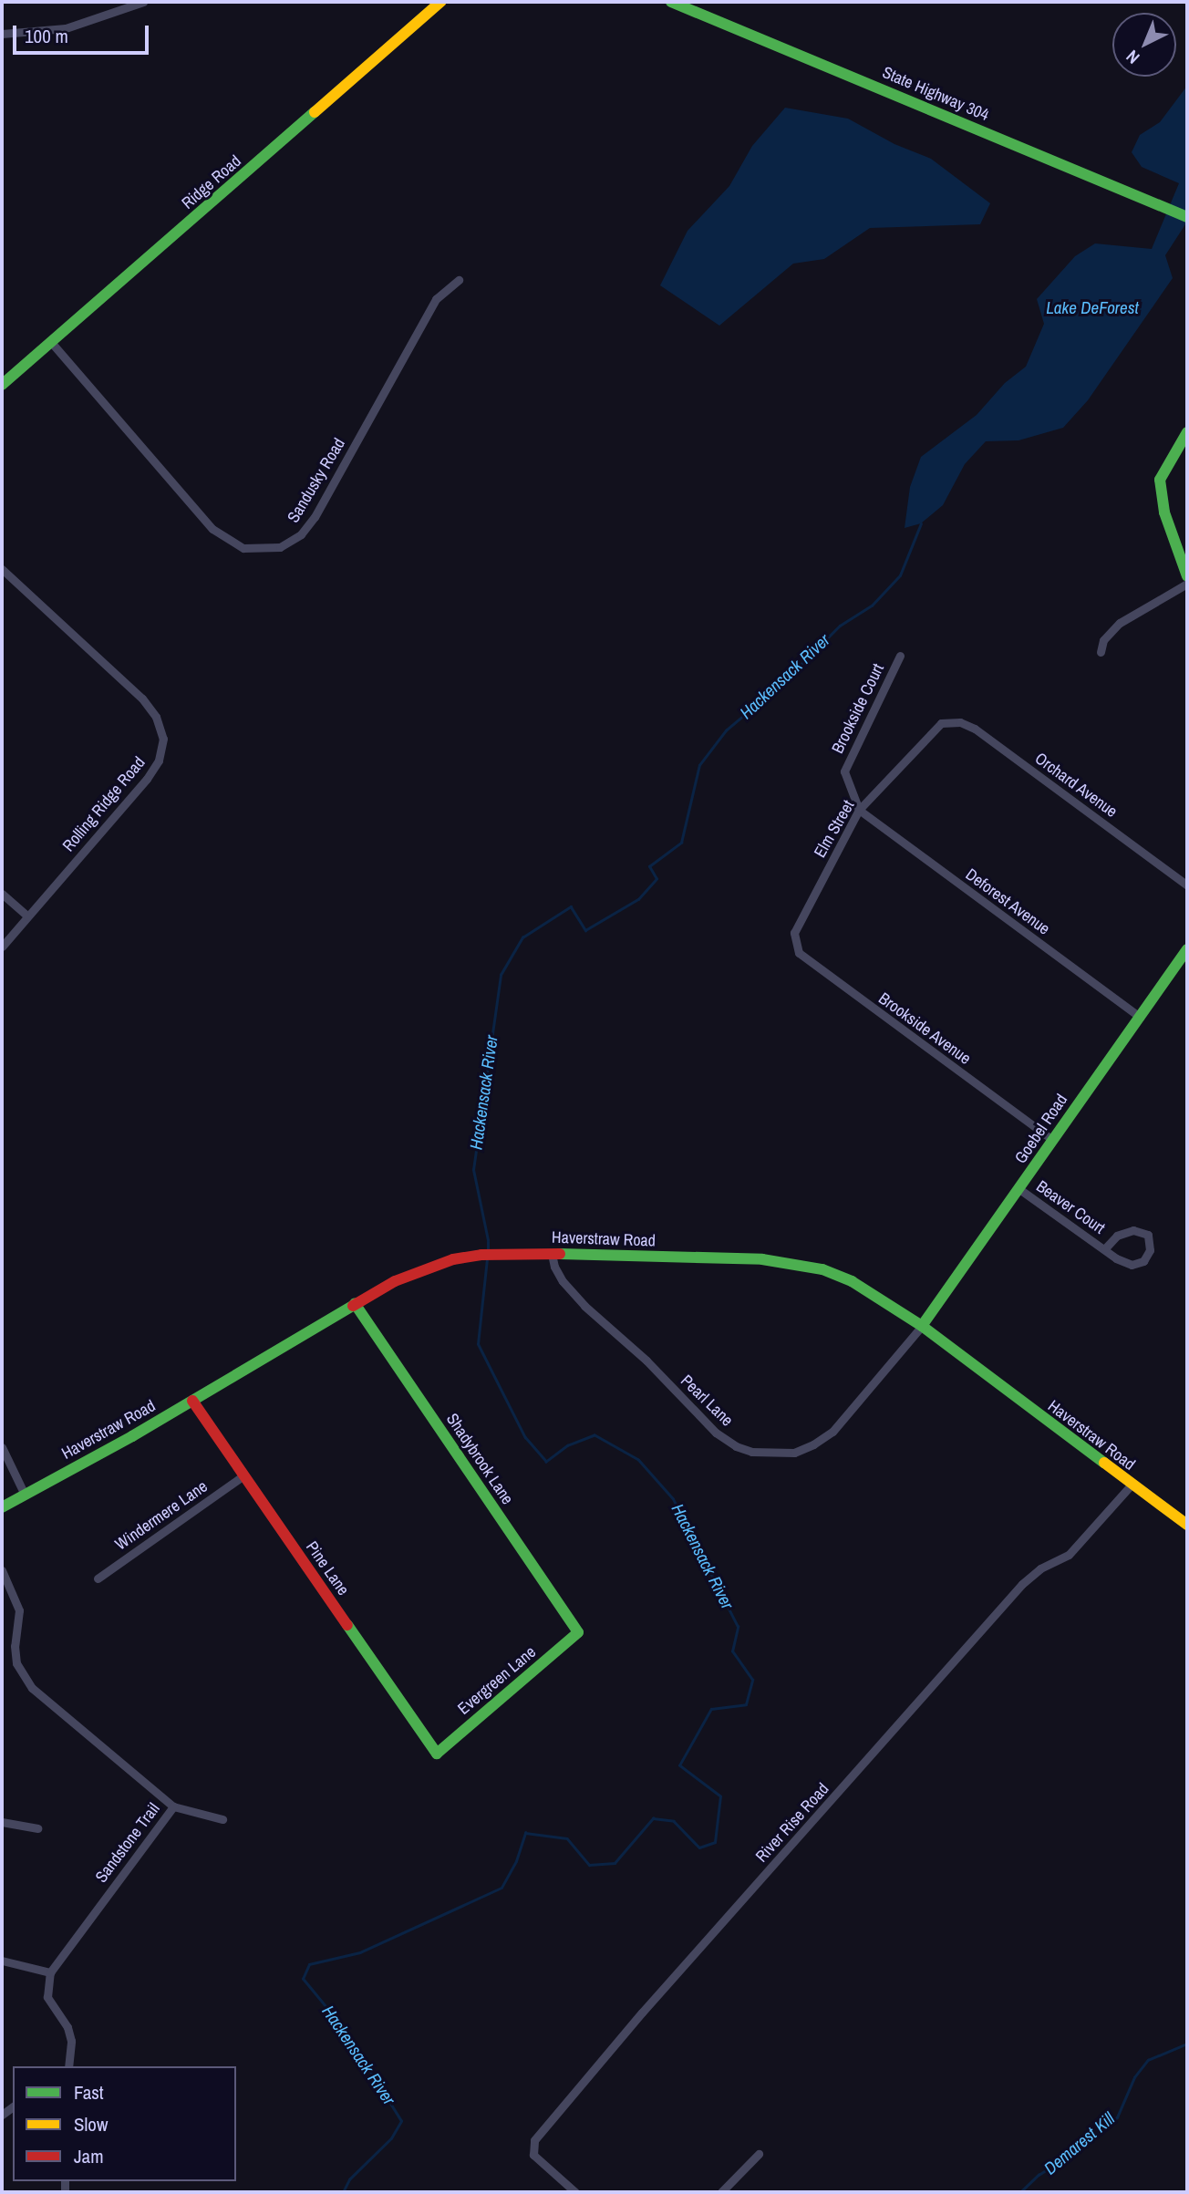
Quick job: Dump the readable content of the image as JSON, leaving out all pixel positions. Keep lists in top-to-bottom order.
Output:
{
  "streets": {
    "street": [
      "State Highway 304",
      "Ridge Road",
      "Sandusky Road",
      "Brookside Court",
      "Orchard Avenue",
      "Rolling Ridge Road",
      "Elm Street",
      "Deforest Avenue",
      "Brookside Avenue",
      "Goebel Road",
      "Beaver Court",
      "Haverstraw Road",
      "Pearl Lane",
      "Shadybrook Lane",
      "Windermere Lane",
      "Pine Lane",
      "Evergreen Lane",
      "River Rise Road",
      "Sandstone Trail"
    ]
  },
  "crossings": [
    ["Ridge Road", "Sandusky Road"],
    ["Brookside Court", "Elm Street"],
    ["Brookside Court", "Deforest Avenue"],
    ["Orchard Avenue", "Elm Street"],
    ["Elm Street", "Deforest Avenue"],
    ["Elm Street", "Brookside Avenue"],
    ["Deforest Avenue", "Goebel Road"],
    ["Brookside Avenue", "Goebel Road"],
    ["Goebel Road", "Beaver Court"],
    ["Goebel Road", "Haverstraw Road"],
    ["Goebel Road", "Pearl Lane"],
    ["Haverstraw Road", "Pearl Lane"],
    ["Haverstraw Road", "Shadybrook Lane"],
    ["Haverstraw Road", "Pine Lane"],
    ["Haverstraw Road", "River Rise Road"],
    ["Shadybrook Lane", "Evergreen Lane"],
    ["Windermere Lane", "Pine Lane"],
    ["Pine Lane", "Evergreen Lane"]
  ],
  "water": ["Lake DeForest", "Hackensack River", "Demarest Kill"],
  "legend": ["Fast", "Slow", "Jam"],
  "scale_bar": "100 m",
  "north": "bottom left"
}
